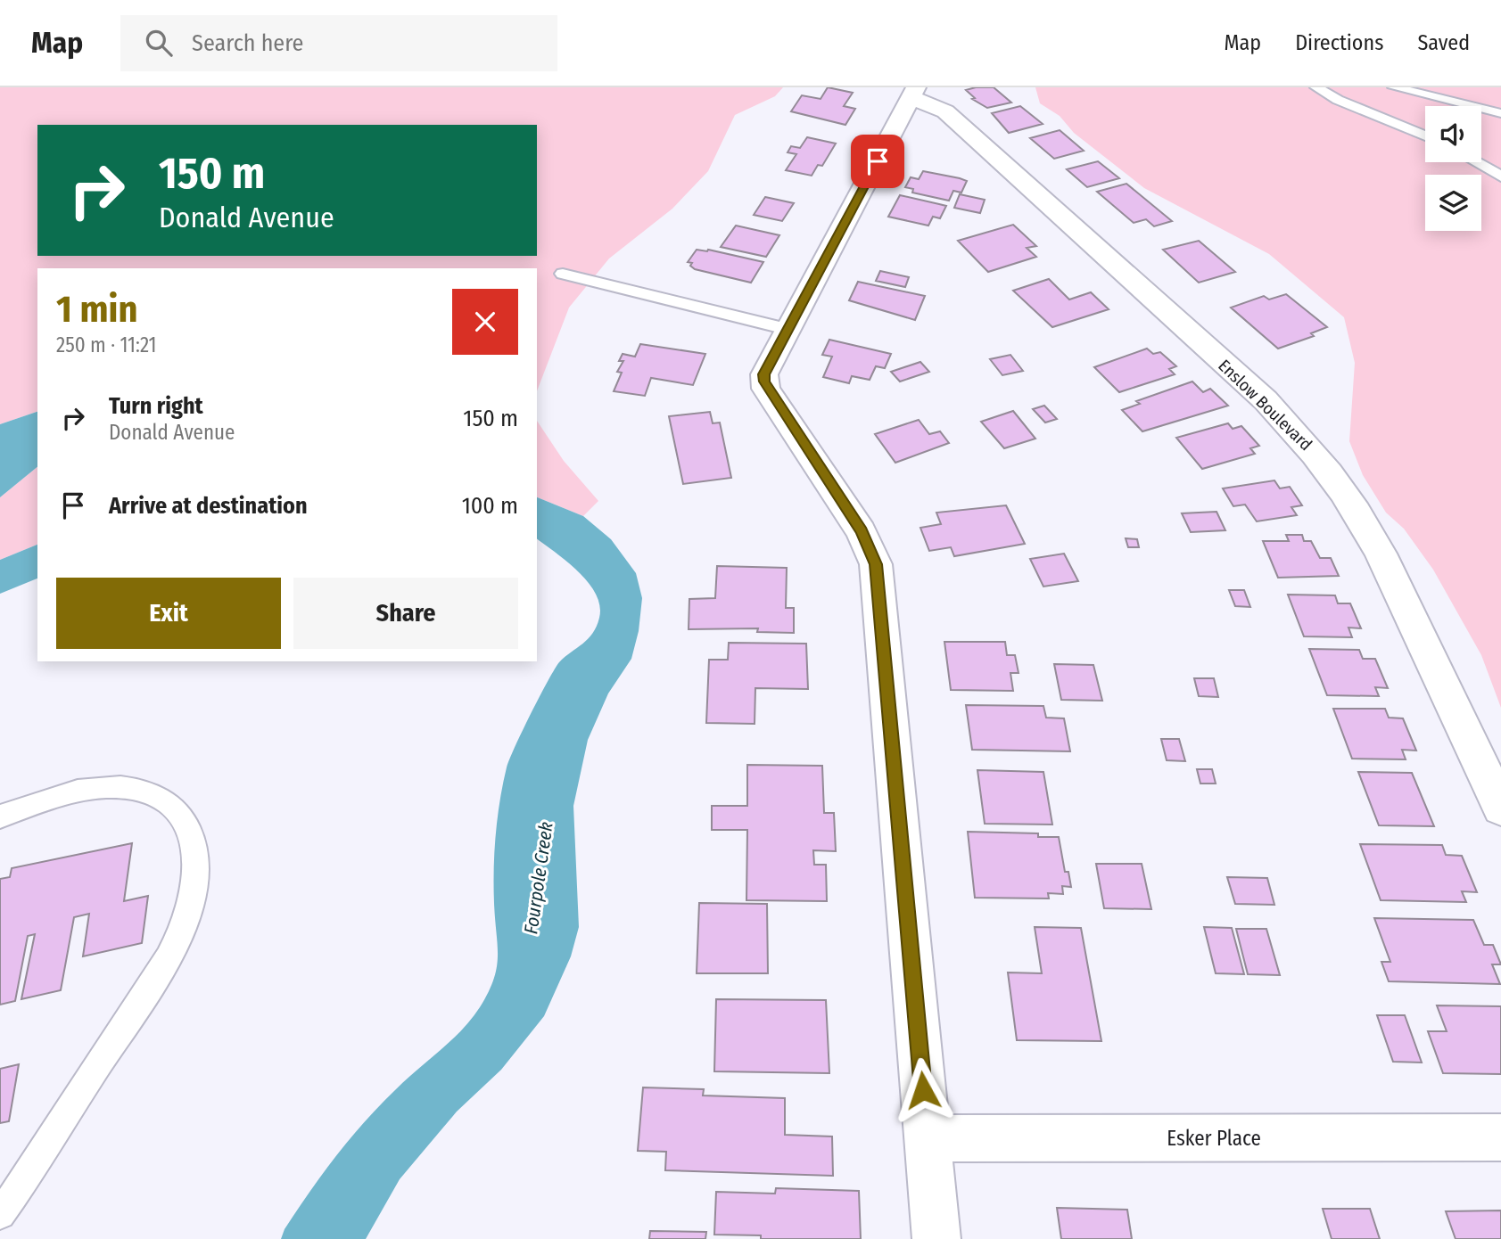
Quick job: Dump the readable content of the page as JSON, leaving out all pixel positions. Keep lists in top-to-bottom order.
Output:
{
  "streets": {
    "street": ["Enslow Boulevard", "Esker Place"]
  },
  "water": ["Fourpole Creek"],
  "page": {
    "header": "Map",
    "search": "Search here",
    "nav": ["Map", "Directions", "Saved"],
    "turn": ["150 m", "Donald Avenue"],
    "heading": ["1 min", "250 m · 11:21"],
    "list": [
      {
        "name": "Turn right",
        "note": "Donald Avenue",
        "value": "150 m"
      },
      {
        "name": "Arrive at destination",
        "value": "100 m"
      }
    ],
    "buttons": ["Exit", "Share"]
  }
}
